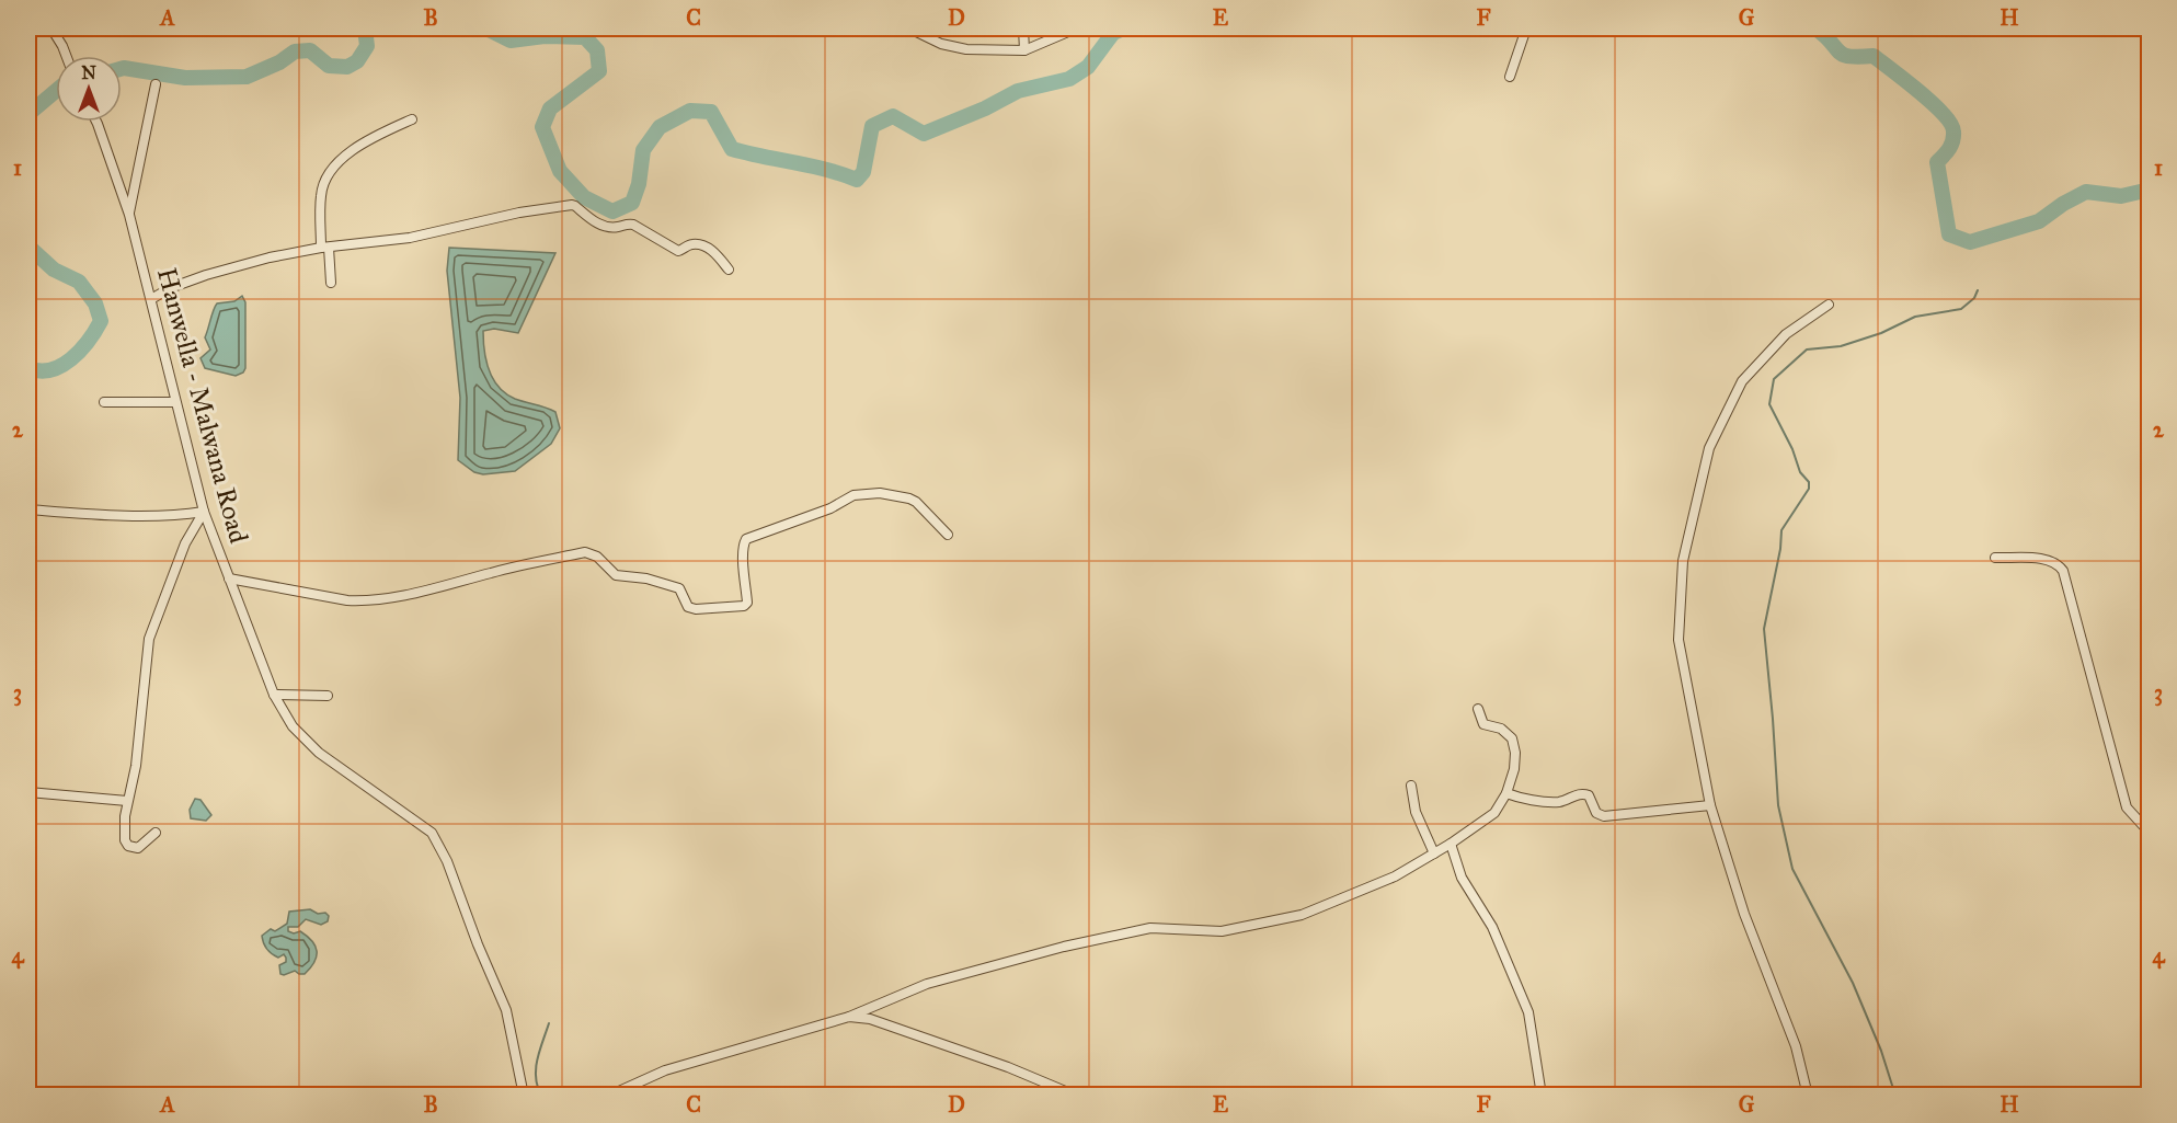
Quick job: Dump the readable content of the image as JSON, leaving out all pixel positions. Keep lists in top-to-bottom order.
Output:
{
  "streets": {
    "street": ["Hanwella - Malwana Road"]
  },
  "north": "top",
  "grid": {
    "columns": [
      "A",
      "B",
      "C",
      "D",
      "E",
      "F",
      "G",
      "H"
    ],
    "rows": [
      "1",
      "2",
      "3",
      "4"
    ]
  }
}
